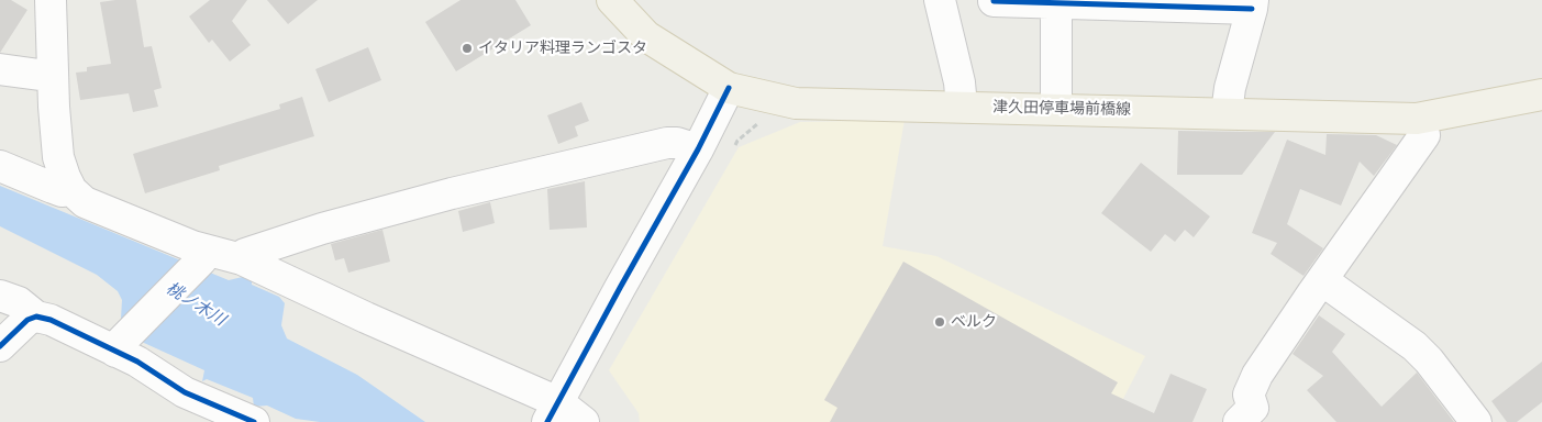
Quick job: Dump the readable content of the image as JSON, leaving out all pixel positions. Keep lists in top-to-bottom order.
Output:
{
  "streets": {
    "main road": ["津久田停車場前橋線"]
  },
  "water": ["桃ノ木川"],
  "places": ["イタリア料理ランゴスタ", "ベルク"]
}
